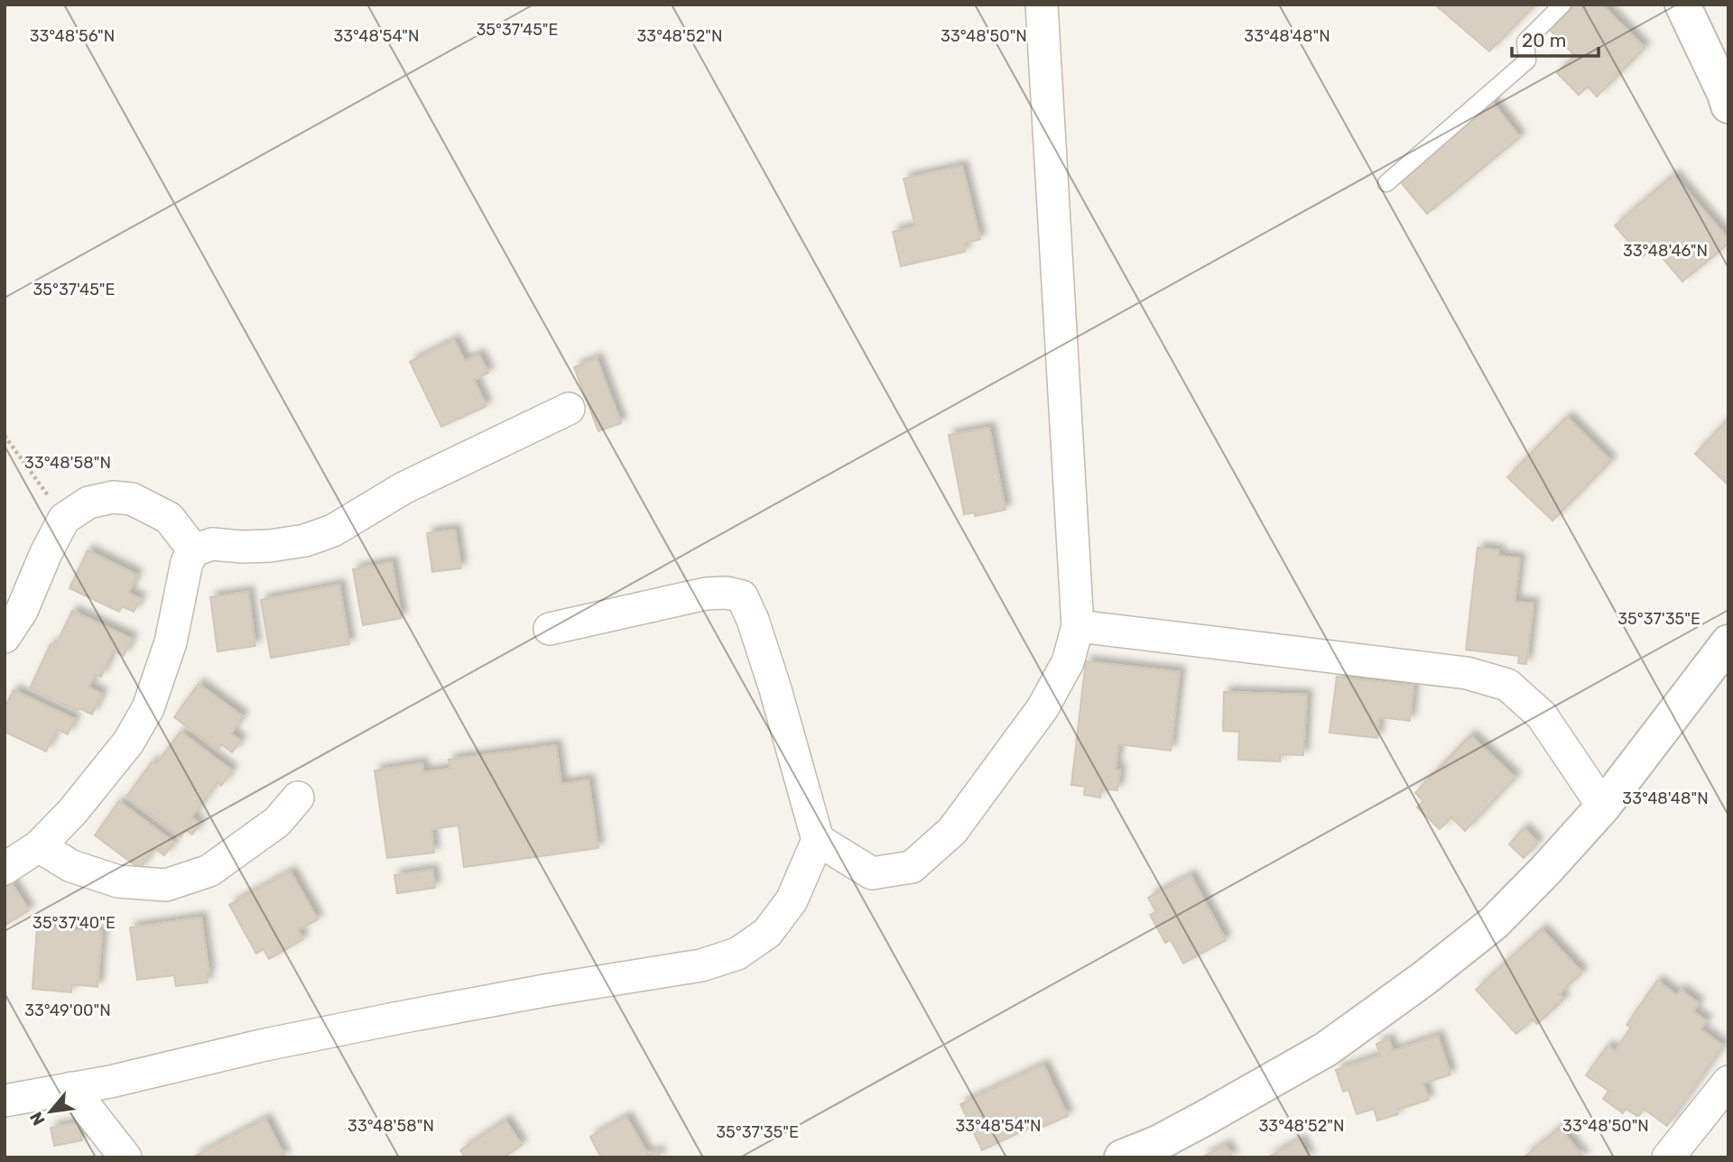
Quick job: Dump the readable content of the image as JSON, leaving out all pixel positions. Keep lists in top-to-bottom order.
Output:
{
  "scale_bar": "20 m",
  "north": "bottom left",
  "coordinates": [
    "35°37'45\"E",
    "33°48'56\"N",
    "33°48'54\"N",
    "33°48'52\"N",
    "33°48'50\"N",
    "33°48'48\"N",
    "33°48'46\"N",
    "33°48'58\"N",
    "35°37'35\"E",
    "35°37'40\"E",
    "33°49'00\"N"
  ]
}
